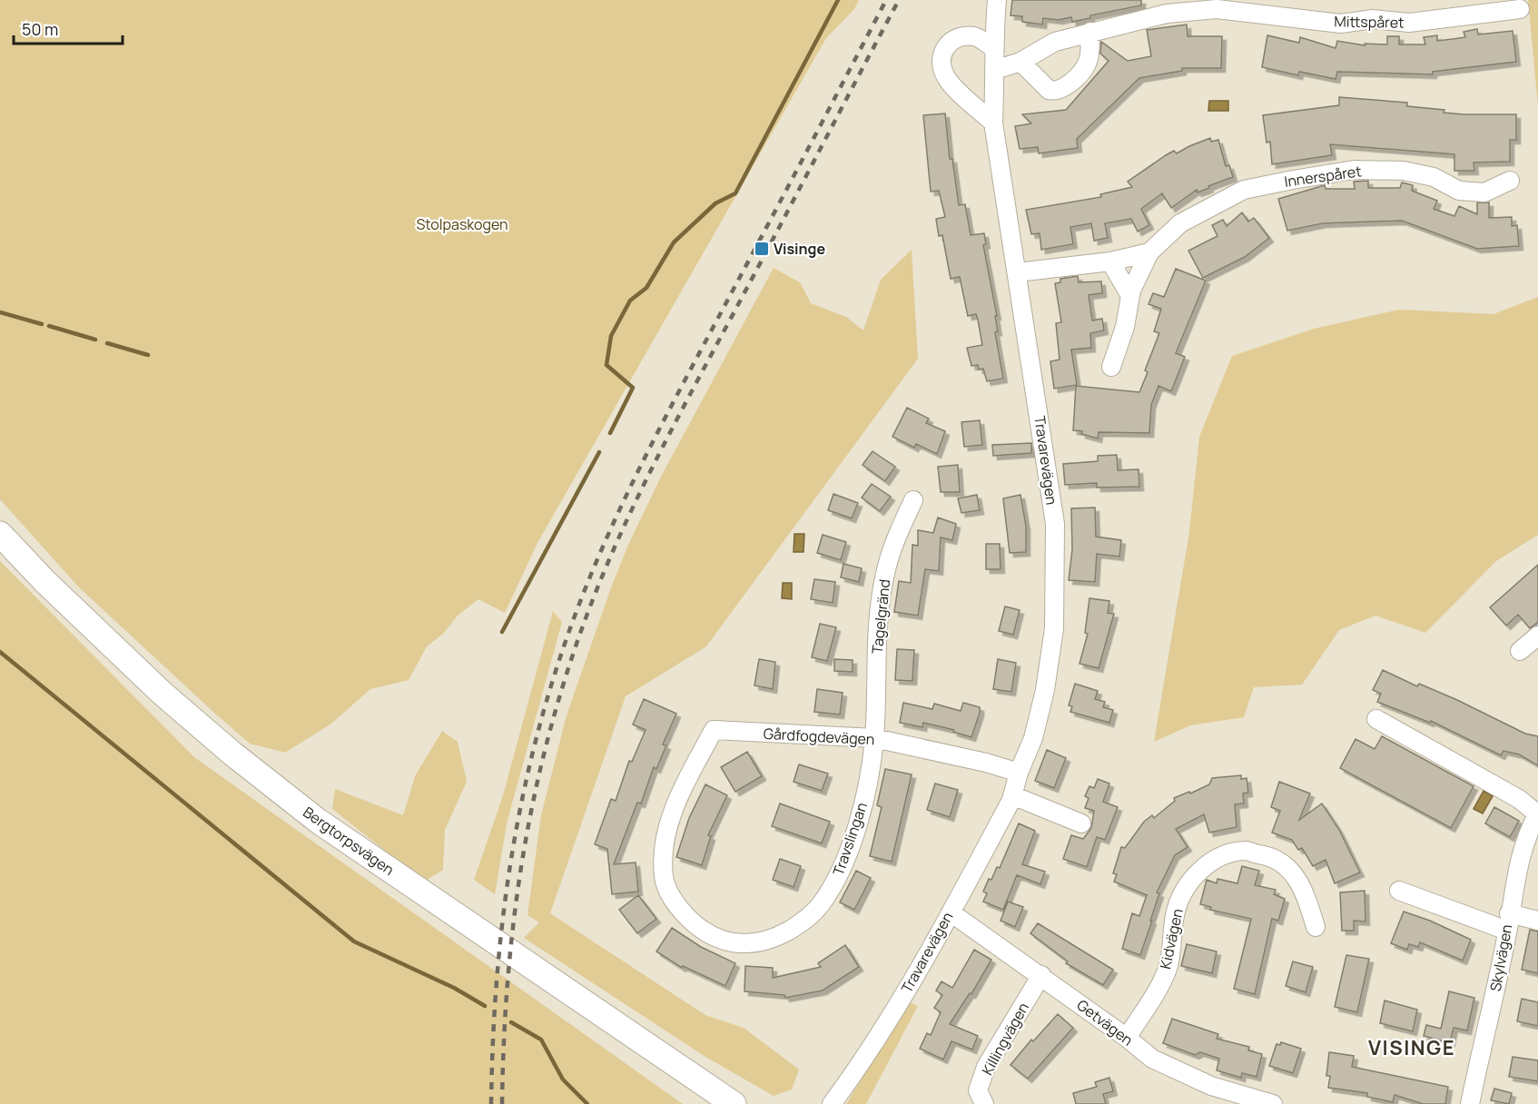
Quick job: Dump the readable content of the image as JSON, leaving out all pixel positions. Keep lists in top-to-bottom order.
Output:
{
  "streets": {
    "main road": ["Bergtorpsvägen"],
    "street": [
      "Mittspåret",
      "Innerspåret",
      "Travarevägen",
      "Tagelgränd",
      "Gårdfogdevägen",
      "Travslingan",
      "Kidvägen",
      "Skylvägen",
      "Getvägen",
      "Killingvägen"
    ]
  },
  "crossings": [
    ["Mittspåret", "Travarevägen"],
    ["Travarevägen", "Gårdfogdevägen"],
    ["Travarevägen", "Getvägen"],
    ["Tagelgränd", "Gårdfogdevägen"],
    ["Tagelgränd", "Travslingan"],
    ["Gårdfogdevägen", "Travslingan"],
    ["Kidvägen", "Getvägen"],
    ["Getvägen", "Killingvägen"]
  ],
  "districts": ["VISINGE"],
  "parks": ["Stolpaskogen"],
  "places": {
    "transit": ["Visinge"]
  },
  "scale_bar": "50 m"
}
